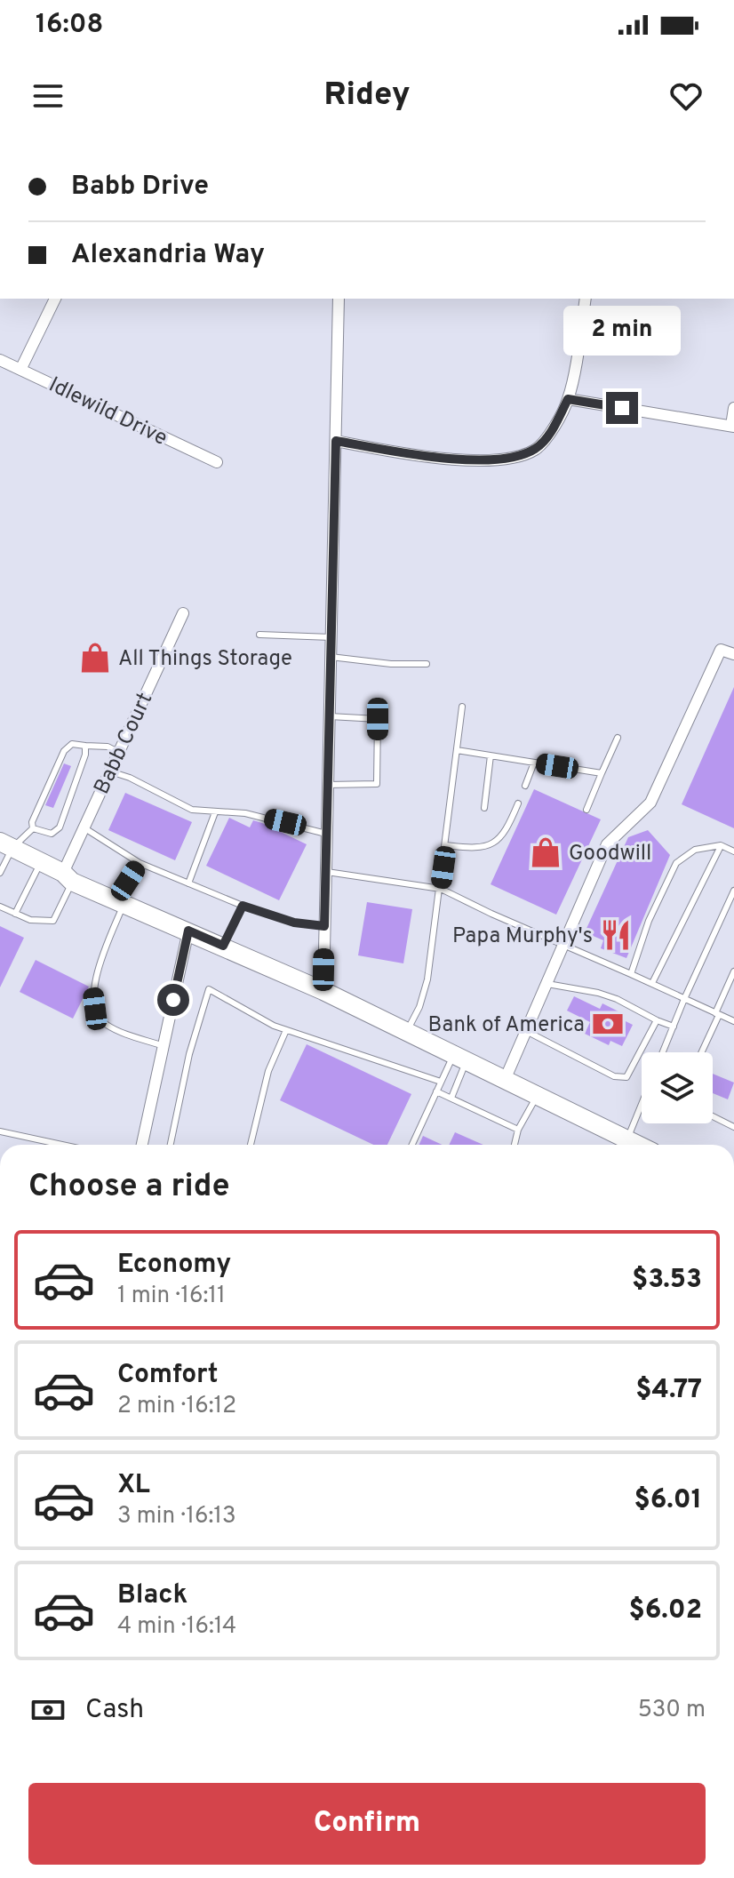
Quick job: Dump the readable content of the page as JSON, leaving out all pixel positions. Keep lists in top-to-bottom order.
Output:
{
  "streets": {
    "street": ["Idlewild Drive", "Babb Court"]
  },
  "places": {
    "shop": ["All Things Storage", "Goodwill"],
    "restaurant": ["Papa Murphy's"],
    "bank": ["Bank of America"]
  },
  "page": {
    "status": "16:08",
    "header": "Ridey",
    "banner": ["Babb Drive", "Alexandria Way"],
    "bubble": "2 min",
    "heading": "Choose a ride",
    "list": [
      {
        "name": "Economy",
        "note": "1 min · 16:11",
        "value": "$3.53"
      },
      {
        "name": "Comfort",
        "note": "2 min · 16:12",
        "value": "$4.77"
      },
      {
        "name": "XL",
        "note": "3 min · 16:13",
        "value": "$6.01"
      },
      {
        "name": "Black",
        "note": "4 min · 16:14",
        "value": "$6.02"
      }
    ],
    "pay": ["Cash", "530 m"],
    "buttons": "Confirm"
  }
}
